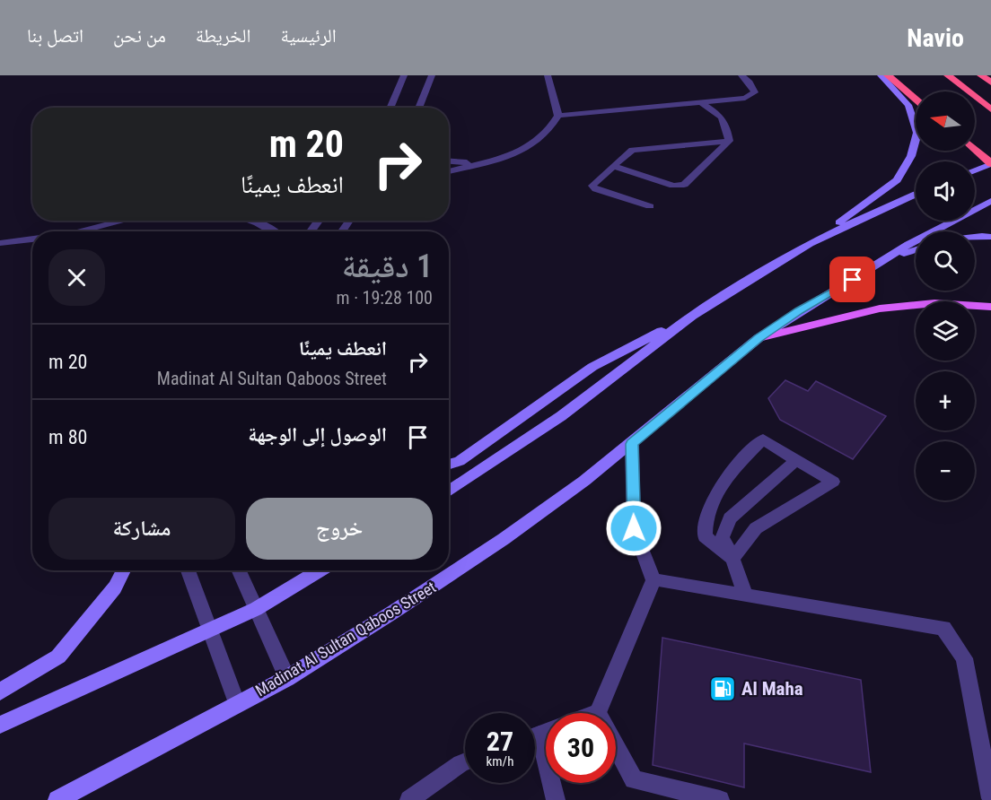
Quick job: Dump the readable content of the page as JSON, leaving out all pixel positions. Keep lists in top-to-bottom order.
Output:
{
  "streets": {
    "main road": ["Madinat Al Sultan Qaboos Street"]
  },
  "places": {
    "fuel station": ["Al Maha"]
  },
  "north": "left",
  "page": {
    "header": "Navio",
    "nav": [
      "الرئيسية",
      "الخريطة",
      "من نحن",
      "اتصل بنا"
    ],
    "map_buttons": ["+", "−"],
    "turn": ["20 m", "انعطف يمينًا"],
    "heading": ["1 دقيقة", "100 m · 19:28"],
    "list": [
      {
        "name": "انعطف يمينًا",
        "note": "Madinat Al Sultan Qaboos Street",
        "value": "20 m"
      },
      {
        "name": "الوصول إلى الوجهة",
        "value": "80 m"
      }
    ],
    "buttons": ["خروج", "مشاركة"],
    "speed": "27 km/h",
    "limit": "30"
  }
}
